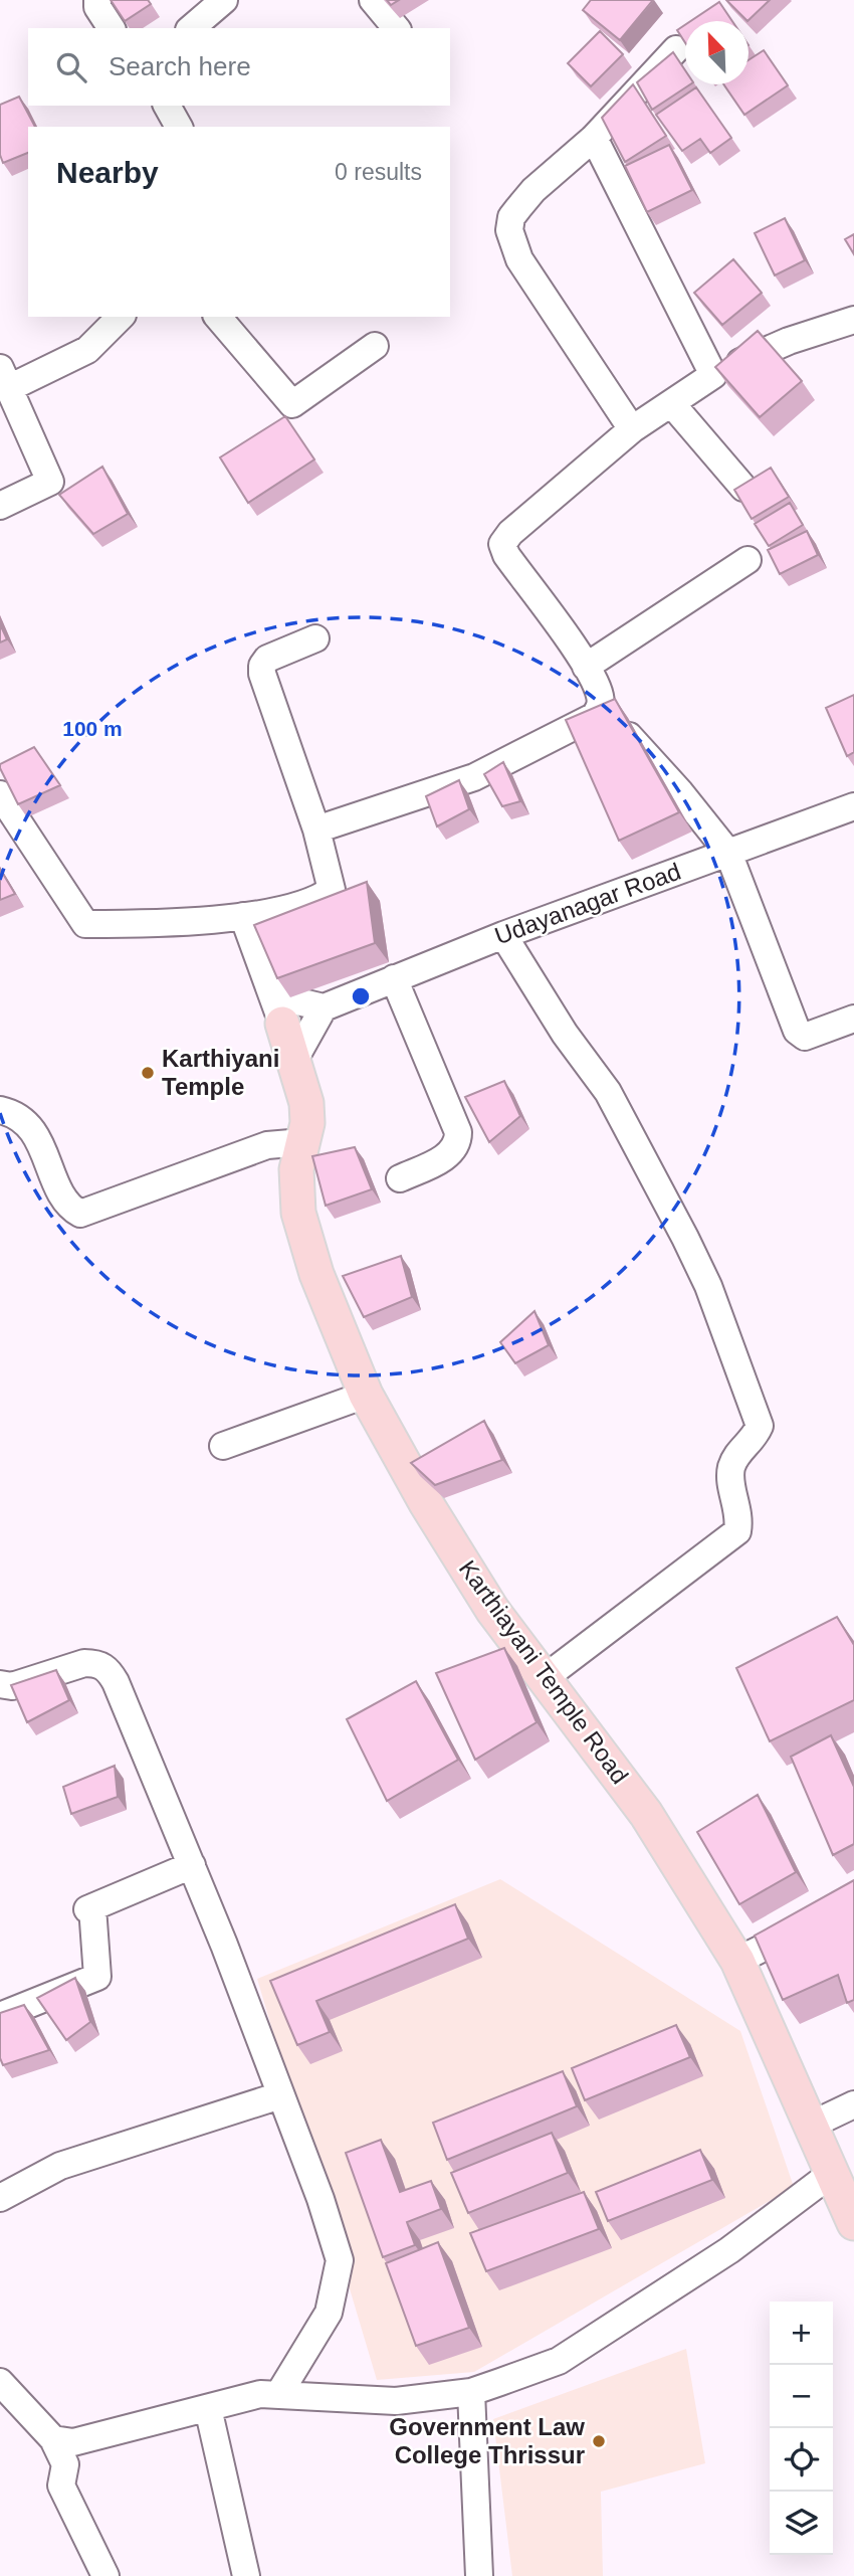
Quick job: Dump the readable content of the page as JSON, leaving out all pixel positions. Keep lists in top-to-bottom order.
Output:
{
  "streets": {
    "main road": ["Karthiayani Temple Road"],
    "street": ["Udayanagar Road"]
  },
  "places": ["Karthiyani Temple", "Government Law College Thrissur"],
  "north": "top left",
  "page": {
    "search": "Search here",
    "heading": ["Nearby", "0 results"],
    "map_buttons": ["+", "−"]
  },
  "rings": ["100 m"]
}
